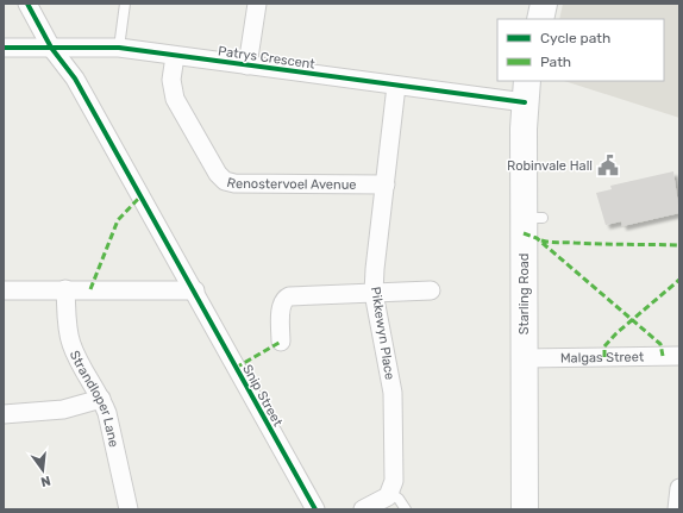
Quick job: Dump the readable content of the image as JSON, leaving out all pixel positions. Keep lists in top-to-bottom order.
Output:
{
  "streets": {
    "street": [
      "Patrys Crescent",
      "Renostervoel Avenue",
      "Starling Road",
      "Pikkewyn Place",
      "Malgas Street",
      "Snip Street",
      "Strandloper Lane"
    ]
  },
  "crossings": [
    ["Patrys Crescent", "Renostervoel Avenue"],
    ["Patrys Crescent", "Starling Road"],
    ["Patrys Crescent", "Pikkewyn Place"],
    ["Patrys Crescent", "Snip Street"],
    ["Renostervoel Avenue", "Pikkewyn Place"],
    ["Starling Road", "Malgas Street"]
  ],
  "places": {
    "public building": ["Robinvale Hall"]
  },
  "legend": ["Cycle path", "Path"],
  "north": "bottom"
}
